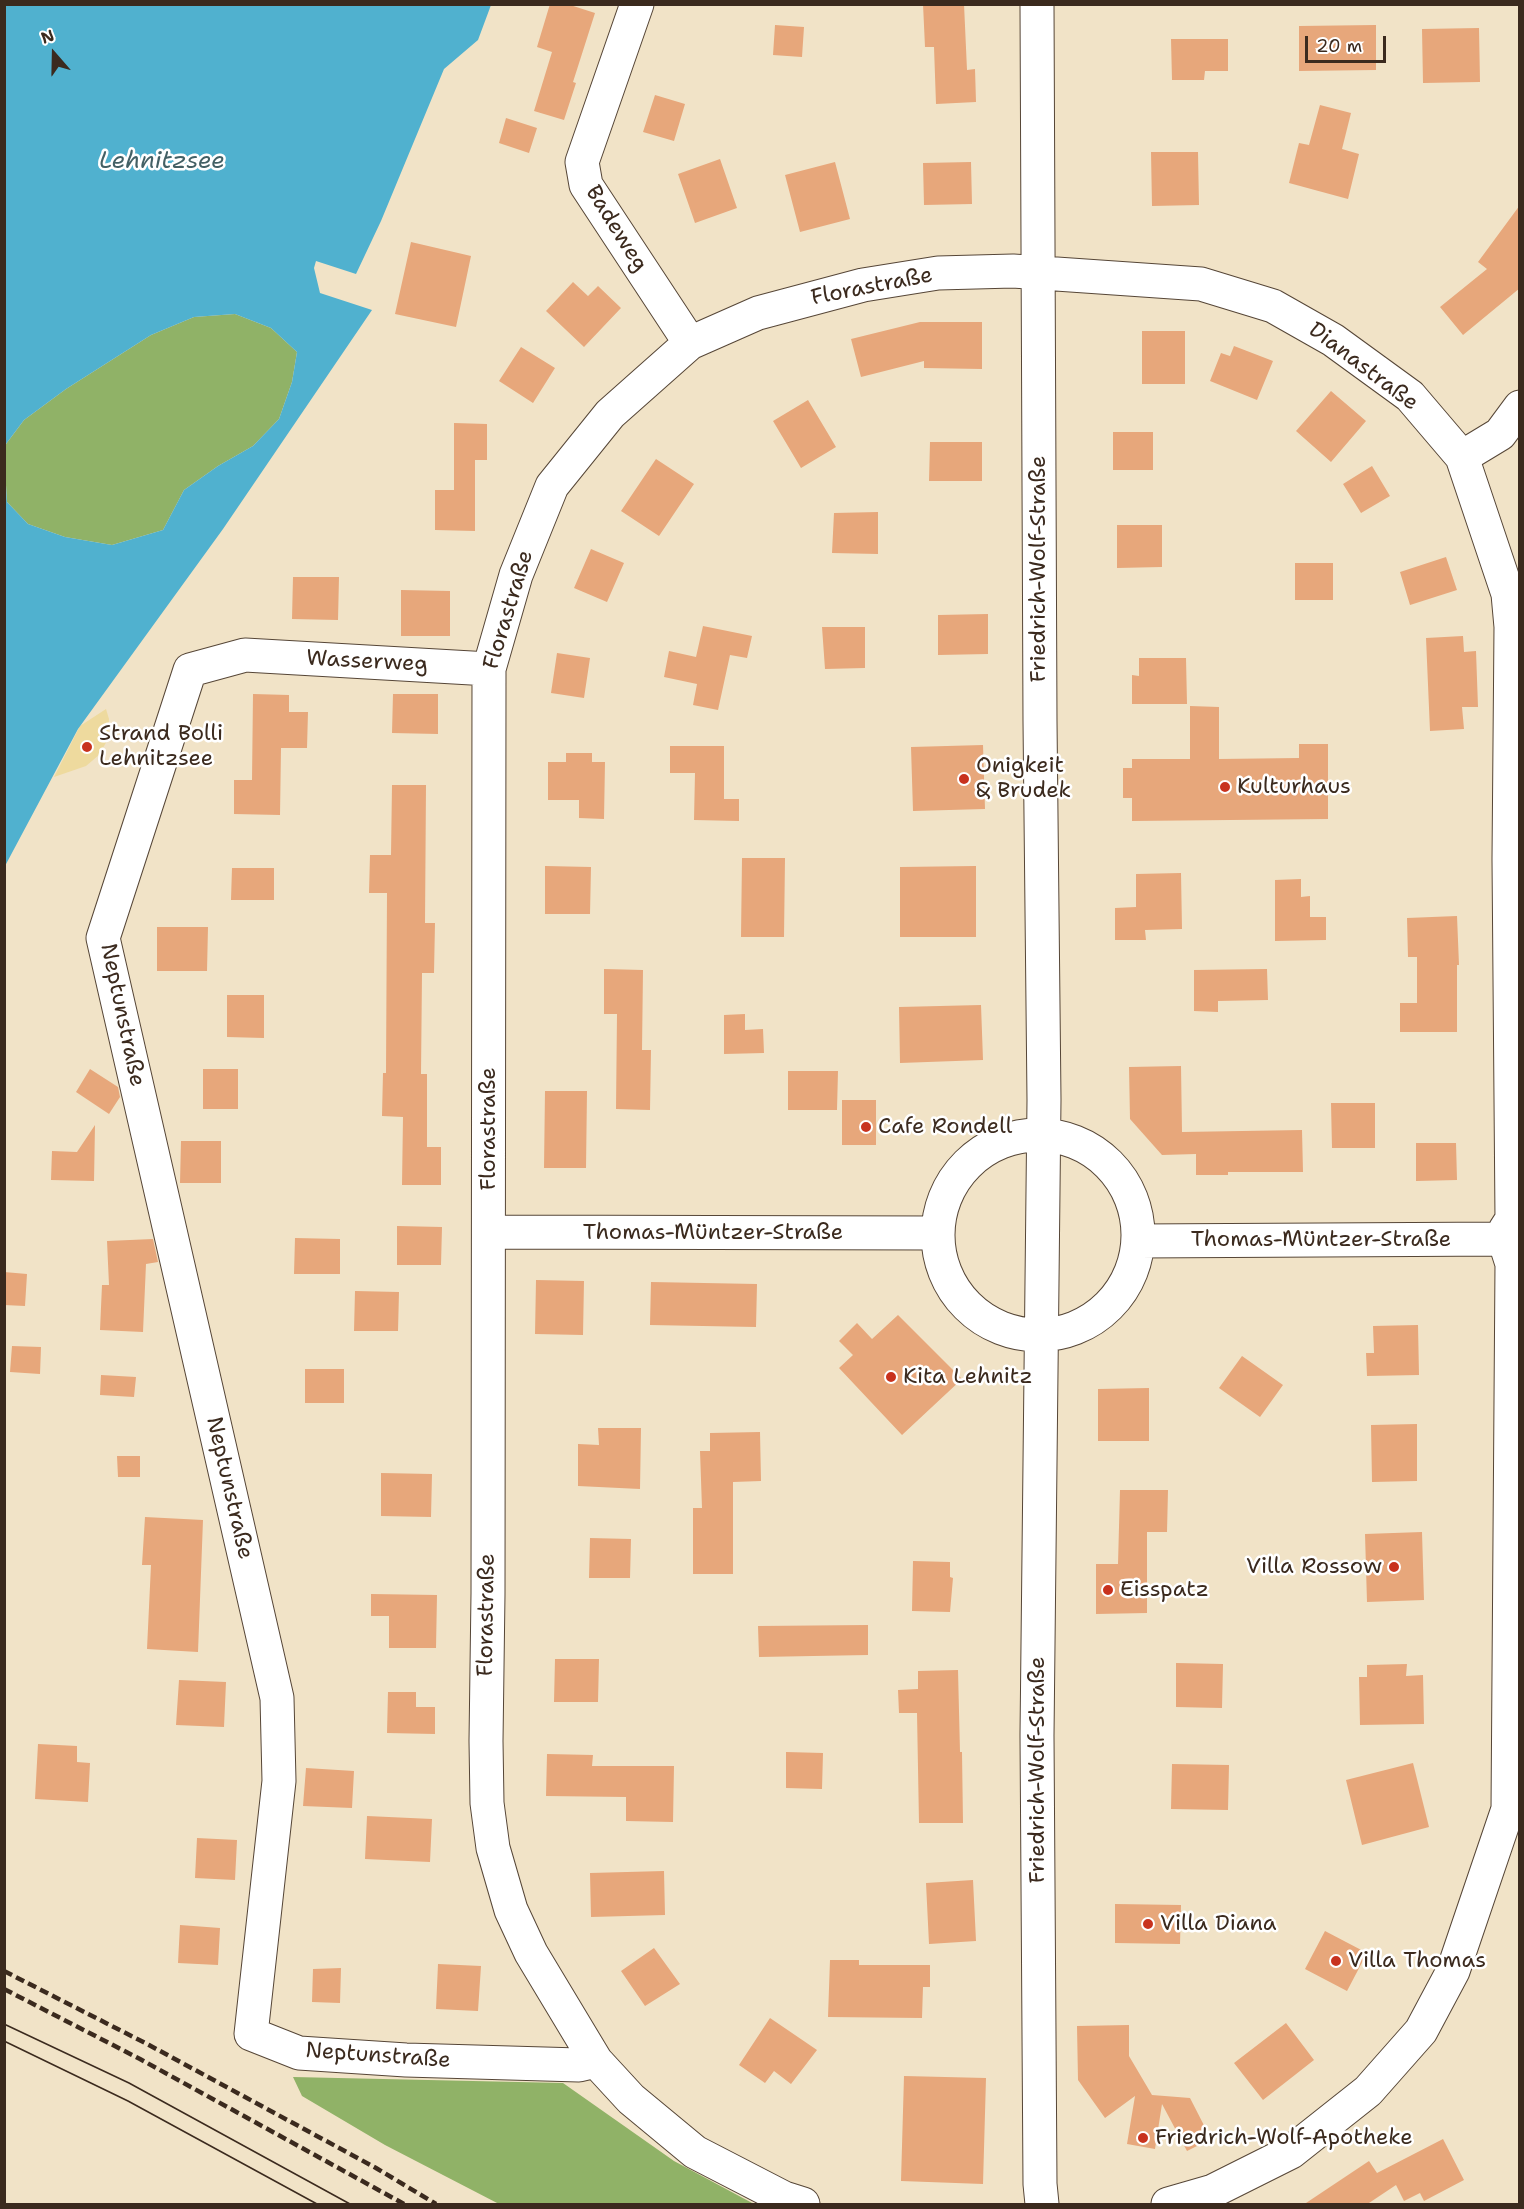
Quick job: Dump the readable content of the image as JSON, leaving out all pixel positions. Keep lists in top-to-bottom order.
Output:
{
  "streets": {
    "street": [
      "Badeweg",
      "Florastraße",
      "Dianastraße",
      "Friedrich-Wolf-Straße",
      "Wasserweg",
      "Neptunstraße",
      "Thomas-Müntzer-Straße"
    ]
  },
  "crossings": [
    ["Badeweg", "Florastraße"],
    ["Florastraße", "Dianastraße"],
    ["Florastraße", "Friedrich-Wolf-Straße"],
    ["Florastraße", "Wasserweg"],
    ["Florastraße", "Neptunstraße"],
    ["Florastraße", "Thomas-Müntzer-Straße"],
    ["Dianastraße", "Friedrich-Wolf-Straße"],
    ["Dianastraße", "Thomas-Müntzer-Straße"],
    ["Wasserweg", "Neptunstraße"]
  ],
  "water": ["Lehnitzsee"],
  "places": [
    "Strand Bolli Lehnitzsee",
    "Onigkeit & Brudek",
    "Kulturhaus",
    "Cafe Rondell",
    "Kita Lehnitz",
    "Villa Rossow",
    "Eisspatz",
    "Villa Diana",
    "Villa Thomas",
    "Friedrich-Wolf-Apotheke"
  ],
  "scale_bar": "20 m",
  "north": "top"
}
